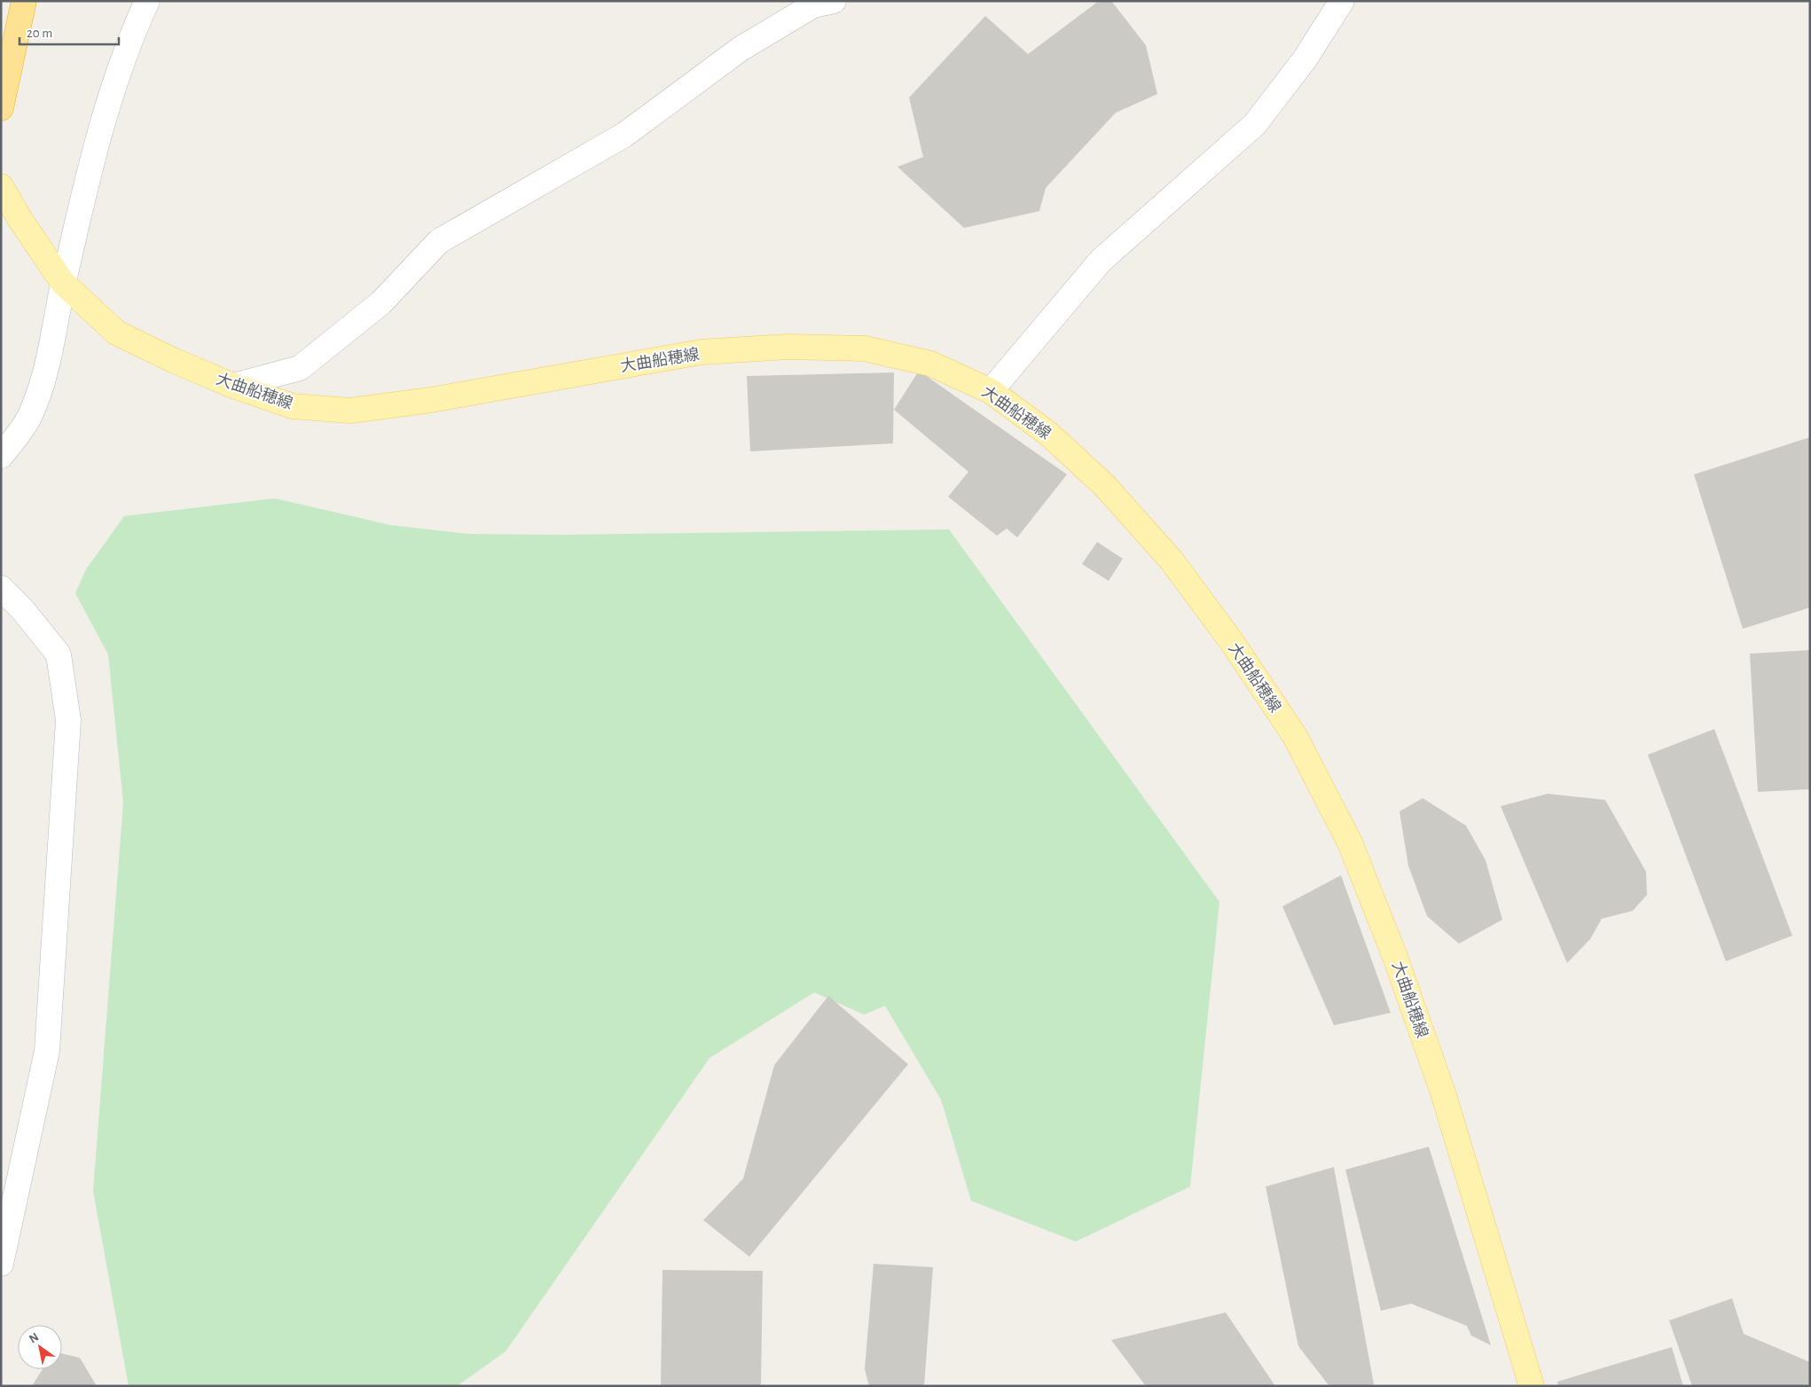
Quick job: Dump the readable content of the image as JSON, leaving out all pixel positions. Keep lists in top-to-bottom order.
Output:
{
  "streets": {
    "main road": ["大曲船穂線"]
  },
  "scale_bar": "20 m",
  "north": "top left"
}
